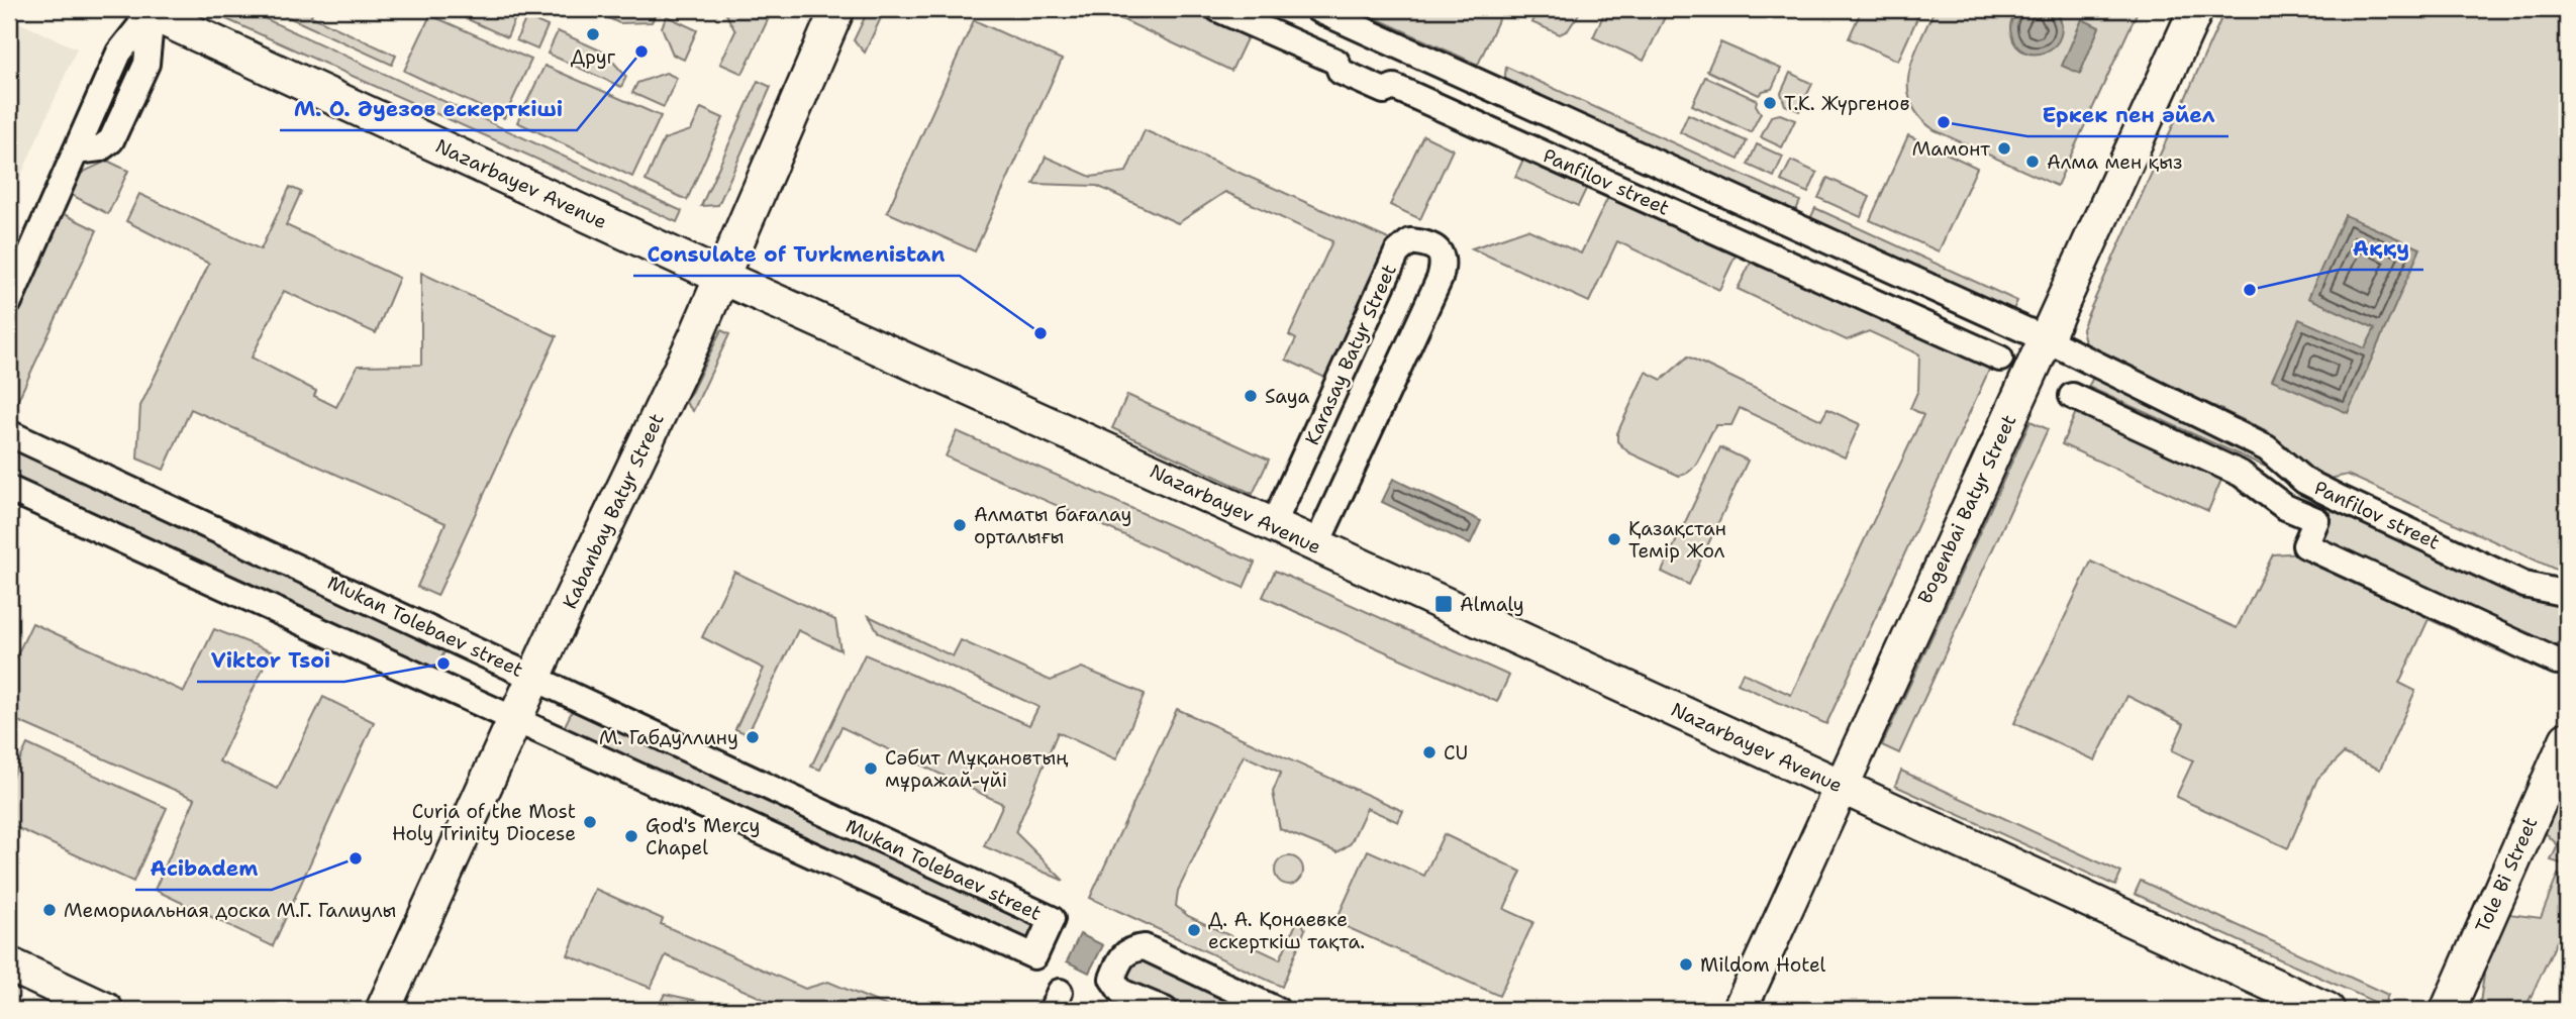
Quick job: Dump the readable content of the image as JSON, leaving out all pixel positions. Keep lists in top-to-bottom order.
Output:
{
  "streets": {
    "main road": [
      "Nazarbayev Avenue",
      "Bogenbai Batyr Street",
      "Kabanbay Batyr Street",
      "Tole Bi Street"
    ],
    "street": ["Panfilov street", "Karasay Batyr Street", "Mukan Tolebaev street"]
  },
  "crossings": [
    ["Panfilov street", "Bogenbai Batyr Street"],
    ["Nazarbayev Avenue", "Karasay Batyr Street"],
    ["Nazarbayev Avenue", "Bogenbai Batyr Street"],
    ["Nazarbayev Avenue", "Kabanbay Batyr Street"],
    ["Kabanbay Batyr Street", "Mukan Tolebaev street"]
  ],
  "places": {
    "other": [
      "Друг",
      "М. О. Әуезов ескерткіші",
      "Т.К. Жүргенов",
      "Еркек пен әйел",
      "Мамонт",
      "Алма мен қыз",
      "Аққу",
      "Consulate of Turkmenistan",
      "Saya",
      "Алматы бағалау орталығы",
      "Қазақстан Темір Жол",
      "Viktor Tsoi",
      "М. Габдуллину",
      "CU",
      "Сәбит Мұқановтың мұражай-үйі",
      "Curia of the Most Holy Trinity Diocese",
      "God's Mercy Chapel",
      "Acibadem",
      "Мемориальная доска М.Г. Галиулы",
      "Д. А. Қонаевке ескерткіш тақта.",
      "Mildom Hotel"
    ],
    "transit": ["Almaly"]
  }
}
